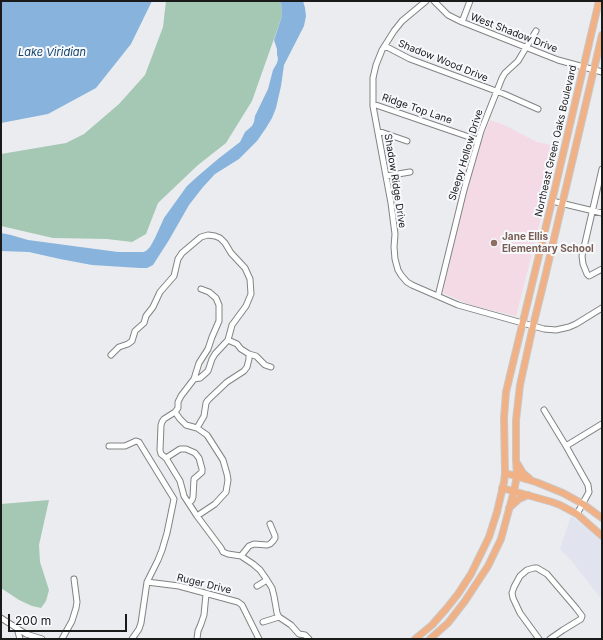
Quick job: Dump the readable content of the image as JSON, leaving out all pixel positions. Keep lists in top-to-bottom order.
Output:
{
  "streets": {
    "main road": ["Northeast Green Oaks Boulevard"],
    "street": [
      "West Shadow Drive",
      "Shadow Wood Drive",
      "Ridge Top Lane",
      "Sleepy Hollow Drive",
      "Shadow Ridge Drive",
      "Ruger Drive"
    ]
  },
  "crossings": [
    ["West Shadow Drive", "Northeast Green Oaks Boulevard"],
    ["West Shadow Drive", "Sleepy Hollow Drive"],
    ["Shadow Wood Drive", "Sleepy Hollow Drive"],
    ["Shadow Wood Drive", "Shadow Ridge Drive"],
    ["Ridge Top Lane", "Sleepy Hollow Drive"],
    ["Ridge Top Lane", "Shadow Ridge Drive"],
    ["Northeast Green Oaks Boulevard", "Shadow Ridge Drive"],
    ["Sleepy Hollow Drive", "Shadow Ridge Drive"]
  ],
  "water": ["Lake Viridian"],
  "places": ["Jane Ellis Elementary School"],
  "scale_bar": "200 m"
}
